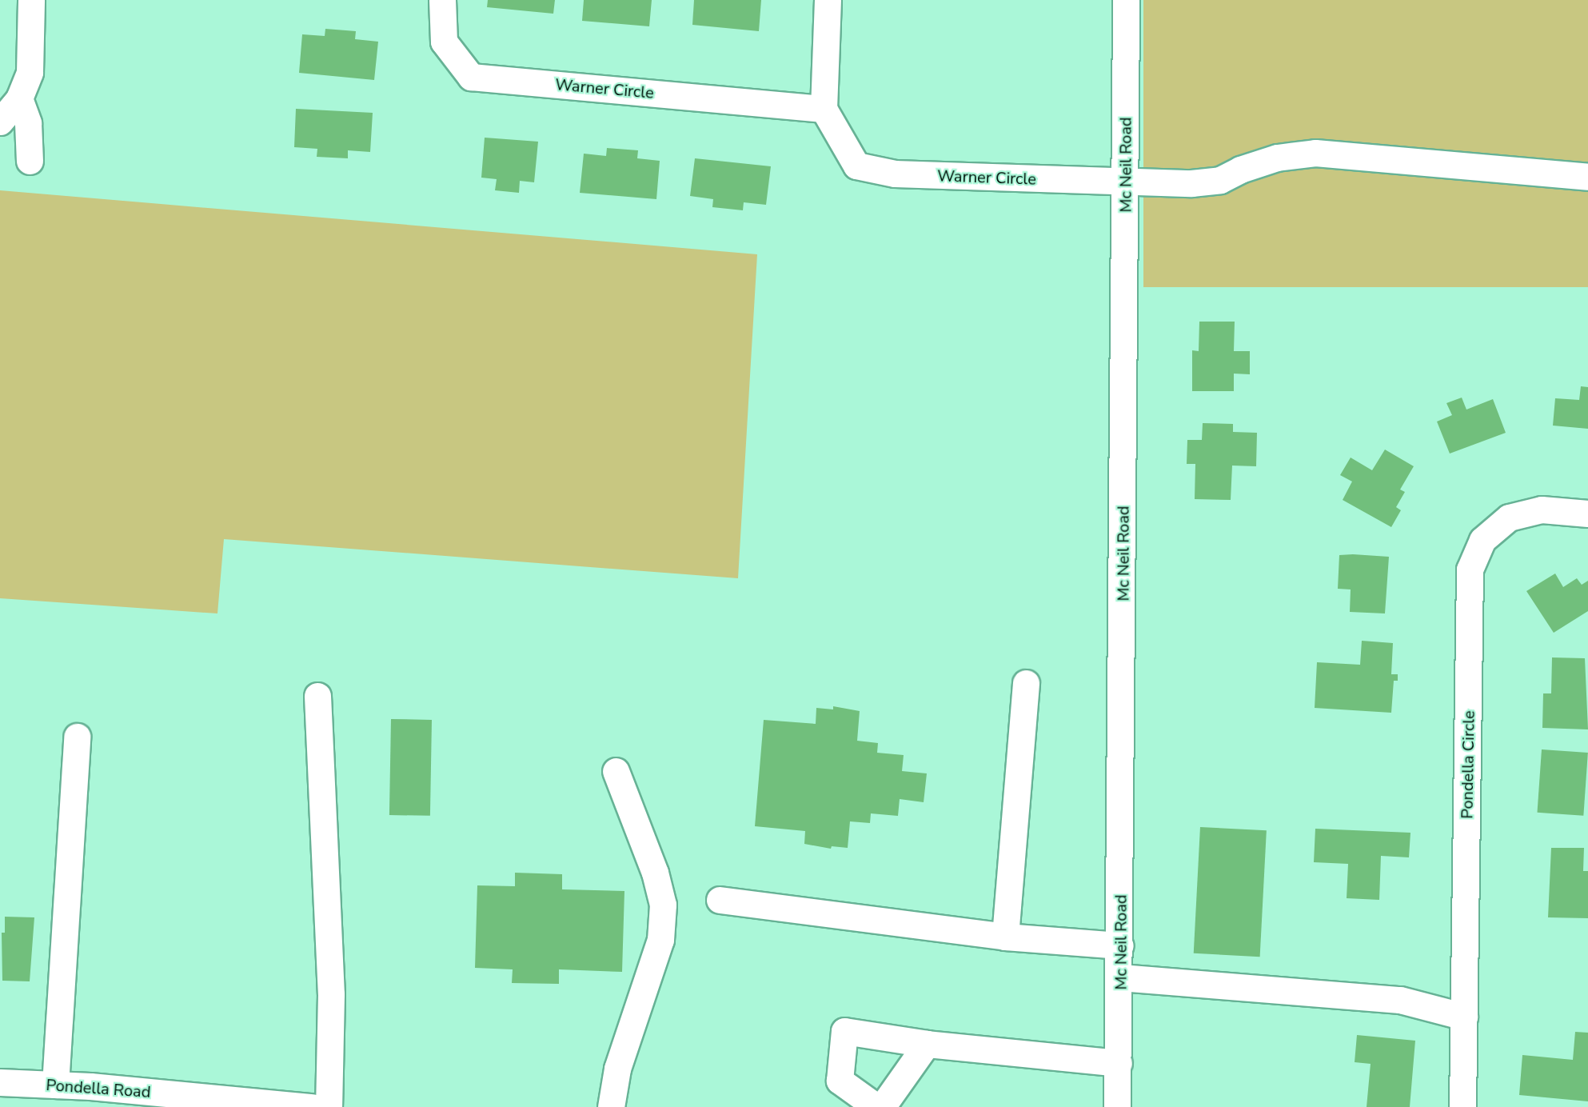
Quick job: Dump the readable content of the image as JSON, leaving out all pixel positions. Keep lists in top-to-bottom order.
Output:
{
  "streets": {
    "street": [
      "Warner Circle",
      "Mc Neil Road",
      "Pondella Circle",
      "Pondella Road"
    ]
  },
  "crossings": [
    ["Warner Circle", "Mc Neil Road"]
  ]
}
